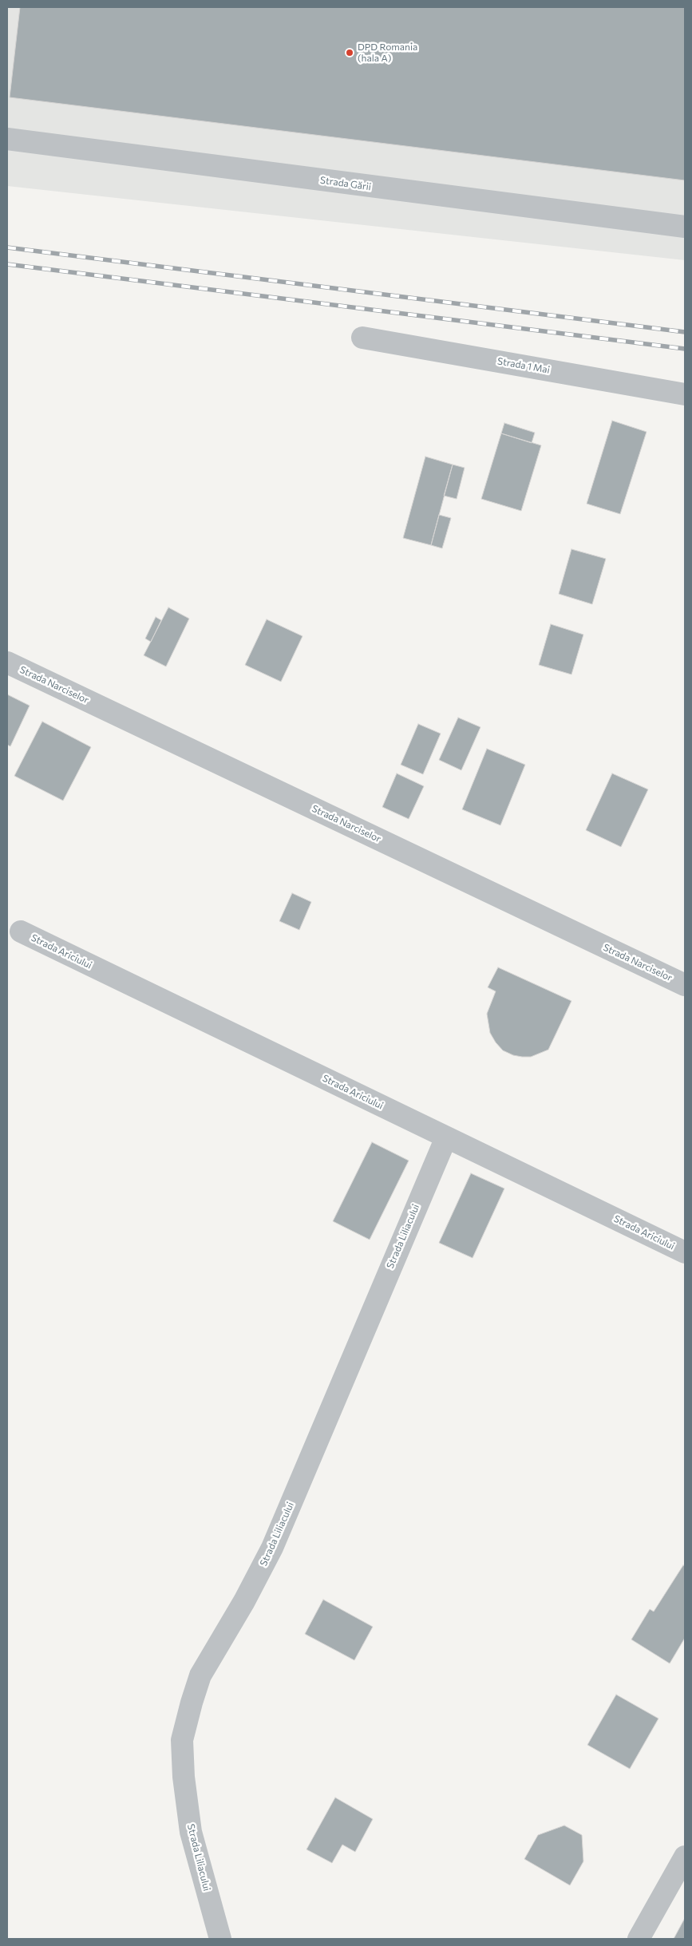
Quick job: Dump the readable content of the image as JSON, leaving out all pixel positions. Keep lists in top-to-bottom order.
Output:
{
  "streets": {
    "street": [
      "Strada Gării",
      "Strada 1 Mai",
      "Strada Narciselor",
      "Strada Ariciului",
      "Strada Liliacului"
    ]
  },
  "crossings": [
    ["Strada Ariciului", "Strada Liliacului"]
  ],
  "places": ["DPD Romania (hala A)"]
}
